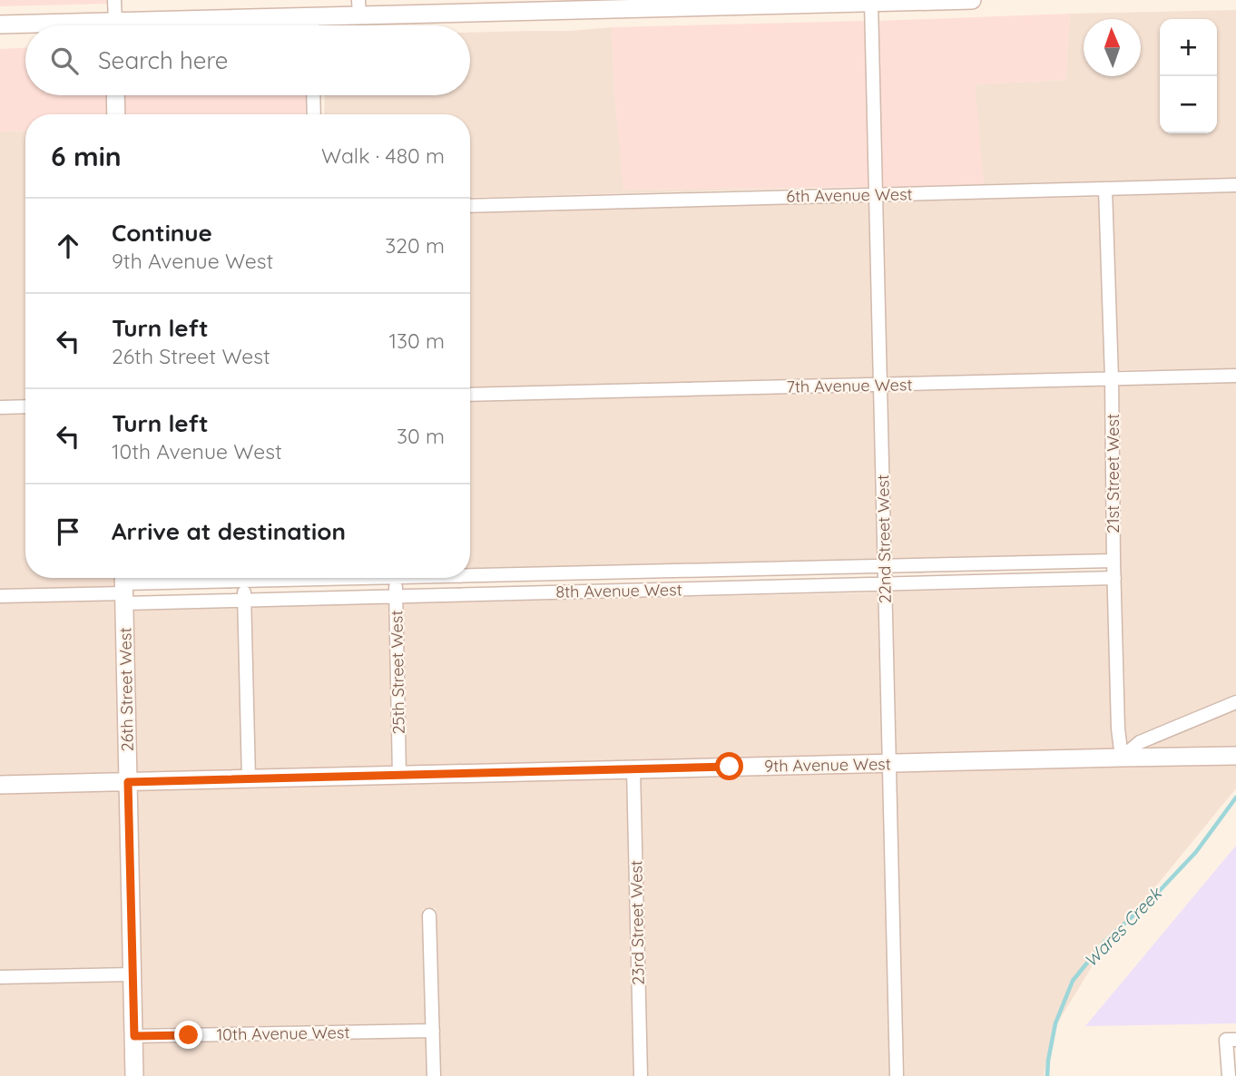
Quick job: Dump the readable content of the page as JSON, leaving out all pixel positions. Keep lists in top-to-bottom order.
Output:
{
  "streets": {
    "street": [
      "6th Avenue West",
      "7th Avenue West",
      "21st Street West",
      "22nd Street West",
      "8th Avenue West",
      "25th Street West",
      "26th Street West",
      "9th Avenue West",
      "23rd Street West",
      "10th Avenue West"
    ]
  },
  "crossings": [
    ["6th Avenue West", "21st Street West"],
    ["6th Avenue West", "22nd Street West"],
    ["7th Avenue West", "21st Street West"],
    ["7th Avenue West", "22nd Street West"],
    ["21st Street West", "8th Avenue West"],
    ["21st Street West", "9th Avenue West"],
    ["22nd Street West", "8th Avenue West"],
    ["22nd Street West", "9th Avenue West"],
    ["8th Avenue West", "25th Street West"],
    ["8th Avenue West", "26th Street West"],
    ["25th Street West", "9th Avenue West"],
    ["26th Street West", "9th Avenue West"],
    ["26th Street West", "10th Avenue West"],
    ["9th Avenue West", "23rd Street West"]
  ],
  "water": ["Wares Creek"],
  "north": "top",
  "page": {
    "map_buttons": ["+", "−"],
    "search": "Search here",
    "heading": ["6 min", "Walk · 480 m"],
    "list": [
      ["Continue", "9th Avenue West", "320 m"],
      ["Turn left", "26th Street West", "130 m"],
      ["Turn left", "10th Avenue West", "30 m"],
      "Arrive at destination"
    ]
  }
}
